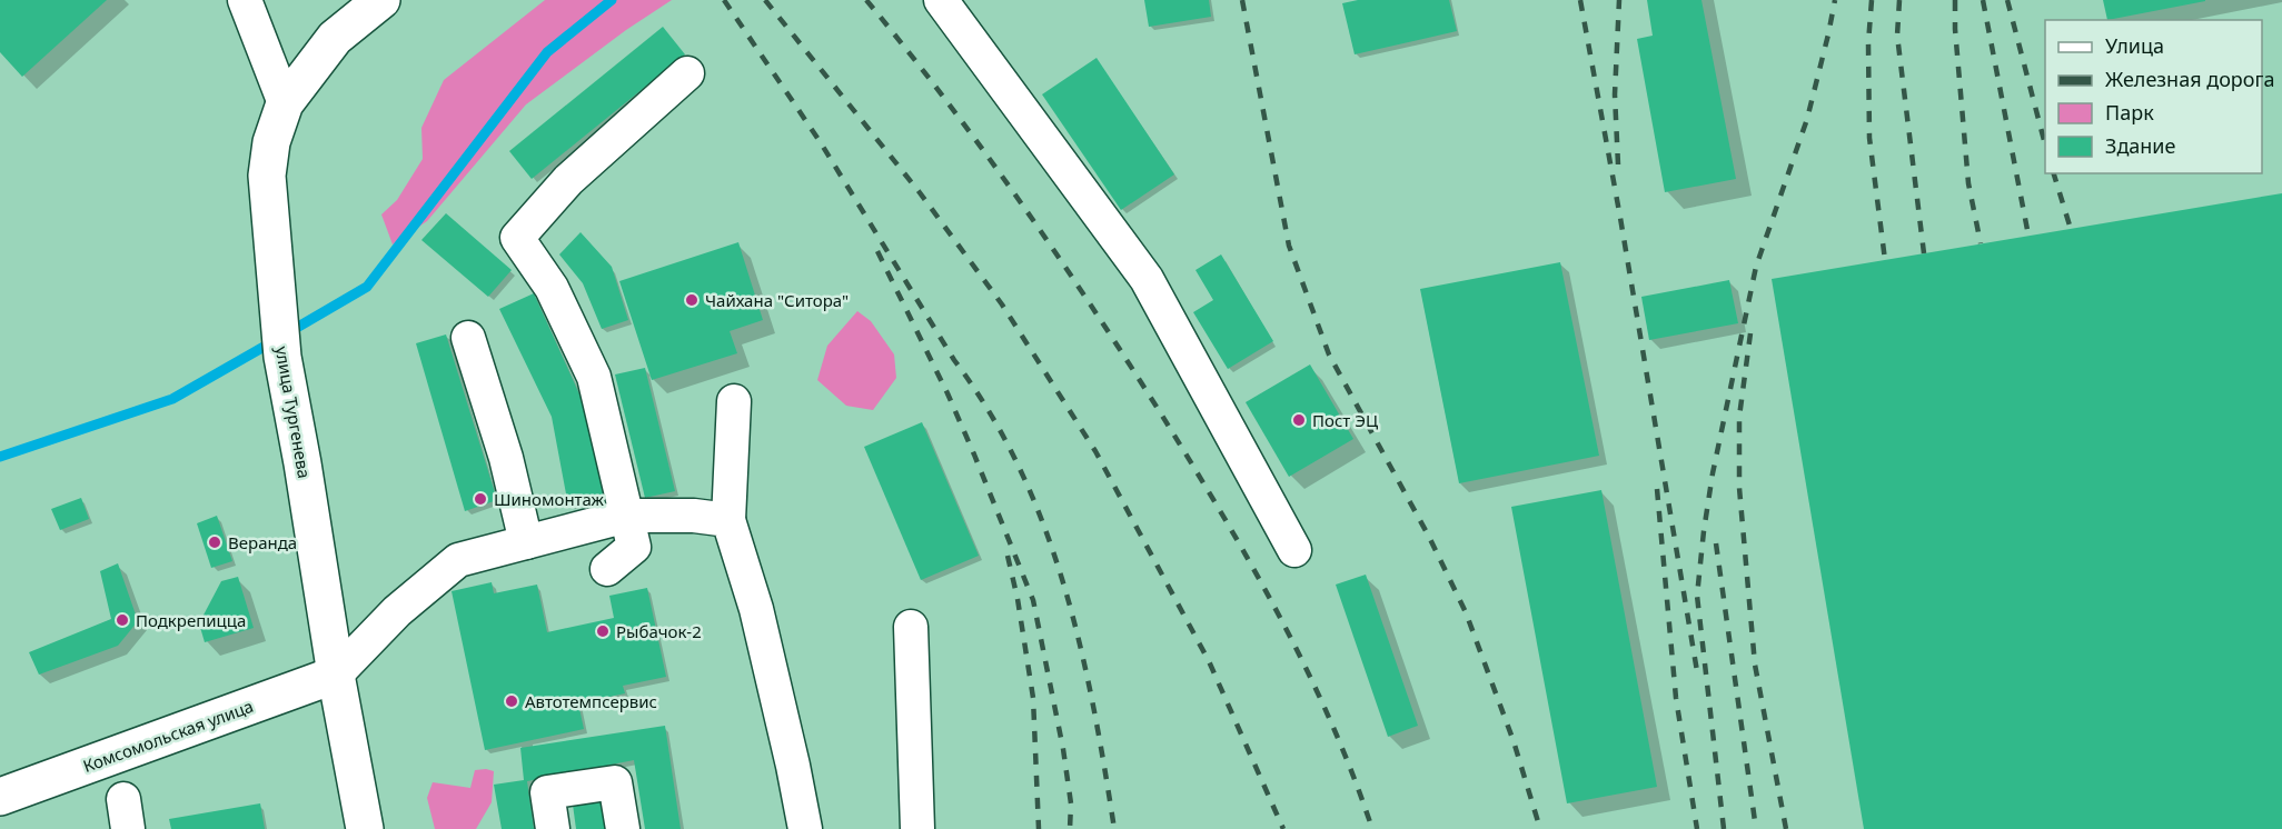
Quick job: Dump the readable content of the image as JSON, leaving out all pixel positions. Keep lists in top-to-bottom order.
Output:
{
  "streets": {
    "main road": ["улица Тургенева", "Комсомольская улица"]
  },
  "crossings": [
    ["улица Тургенева", "Комсомольская улица"]
  ],
  "places": [
    "Чайхана \"Ситора\"",
    "Пост ЭЦ",
    "Шиномонтаж",
    "Веранда",
    "Подкрепицца",
    "Рыбачок-2",
    "Автотемпсервис"
  ],
  "legend": [
    "Улица",
    "Железная дорога",
    "Парк",
    "Здание"
  ]
}
